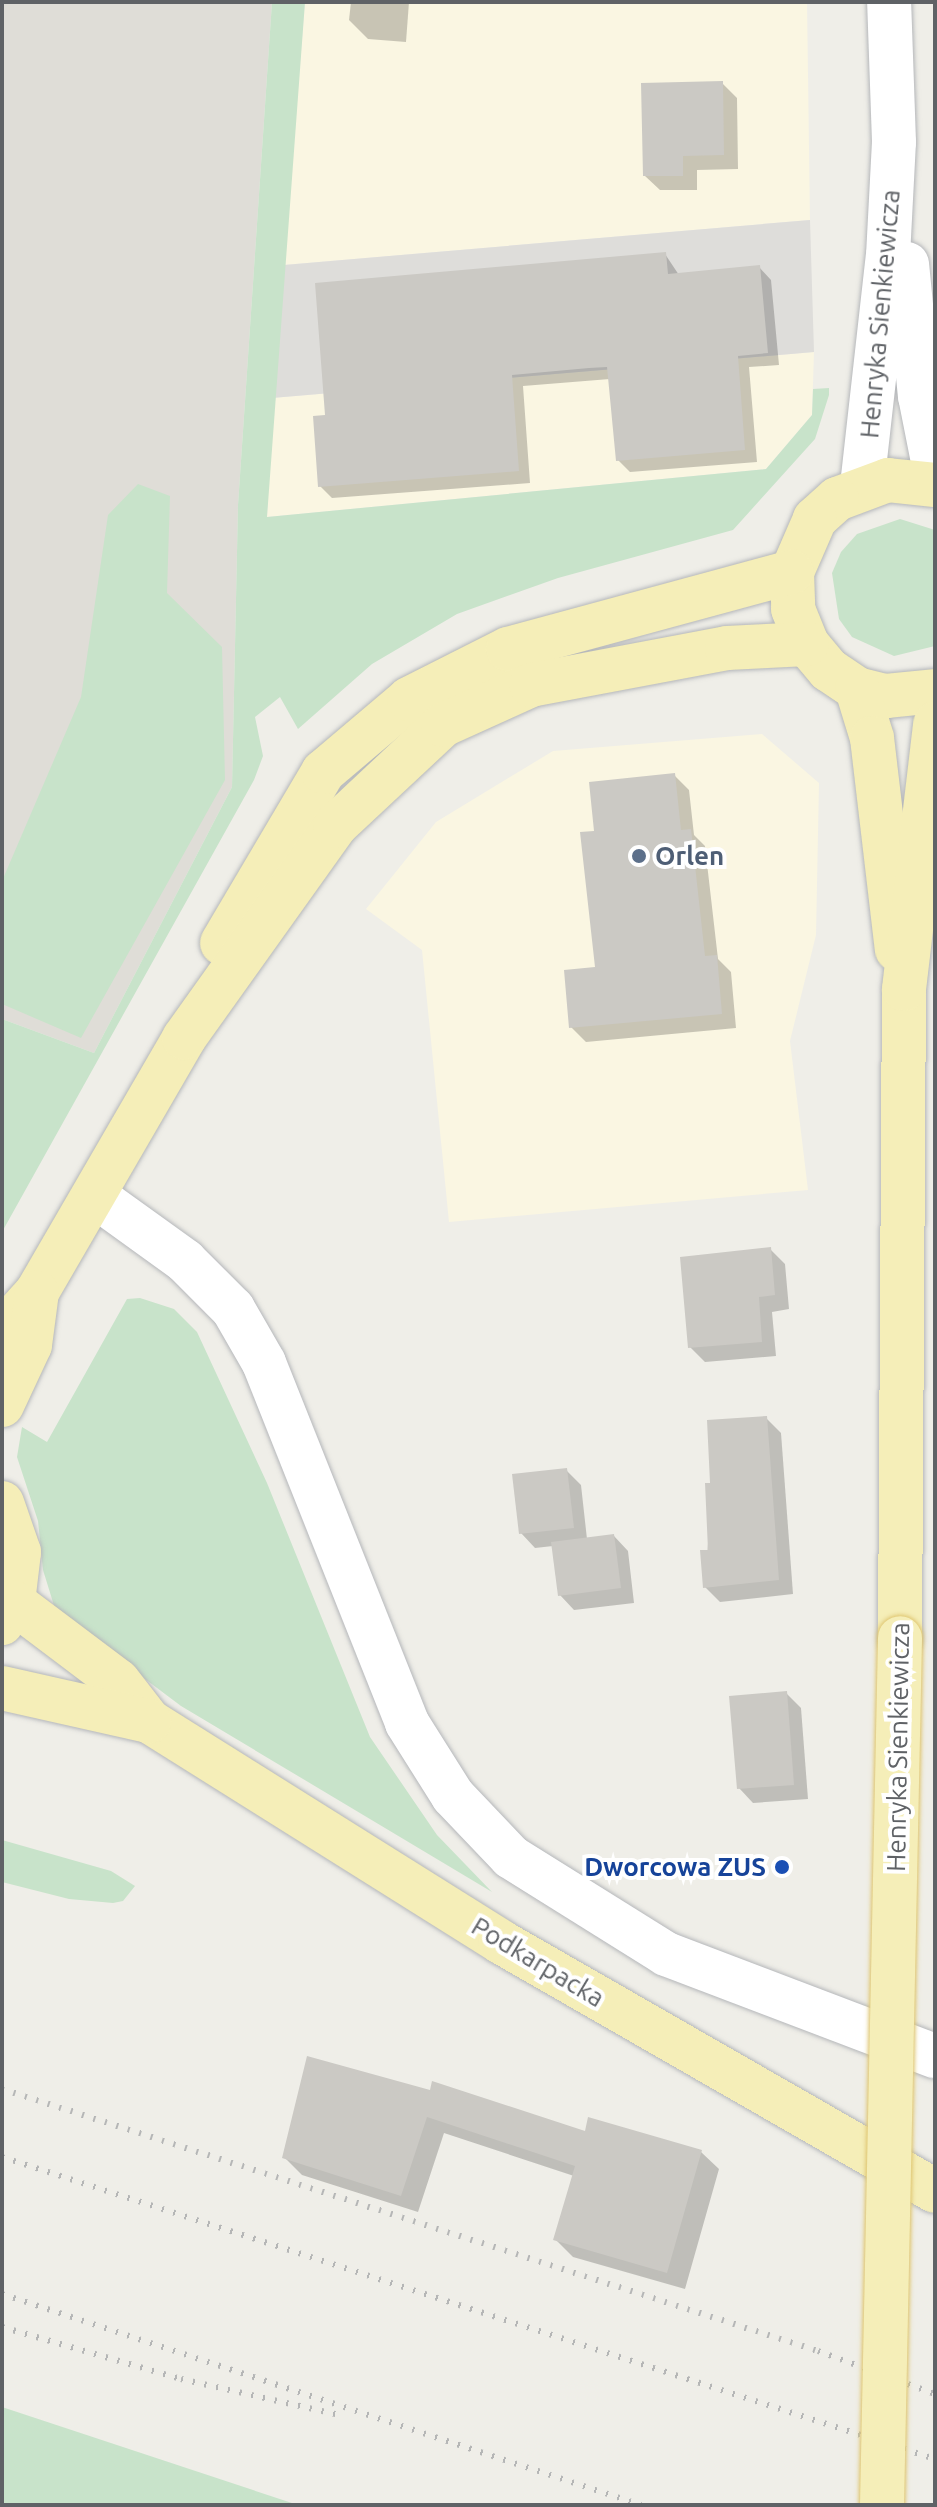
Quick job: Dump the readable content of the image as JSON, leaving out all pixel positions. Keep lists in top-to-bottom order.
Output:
{
  "streets": {
    "main road": ["Henryka Sienkiewicza", "Podkarpacka"]
  },
  "places": ["Orlen", "Dworcowa ZUS"]
}
